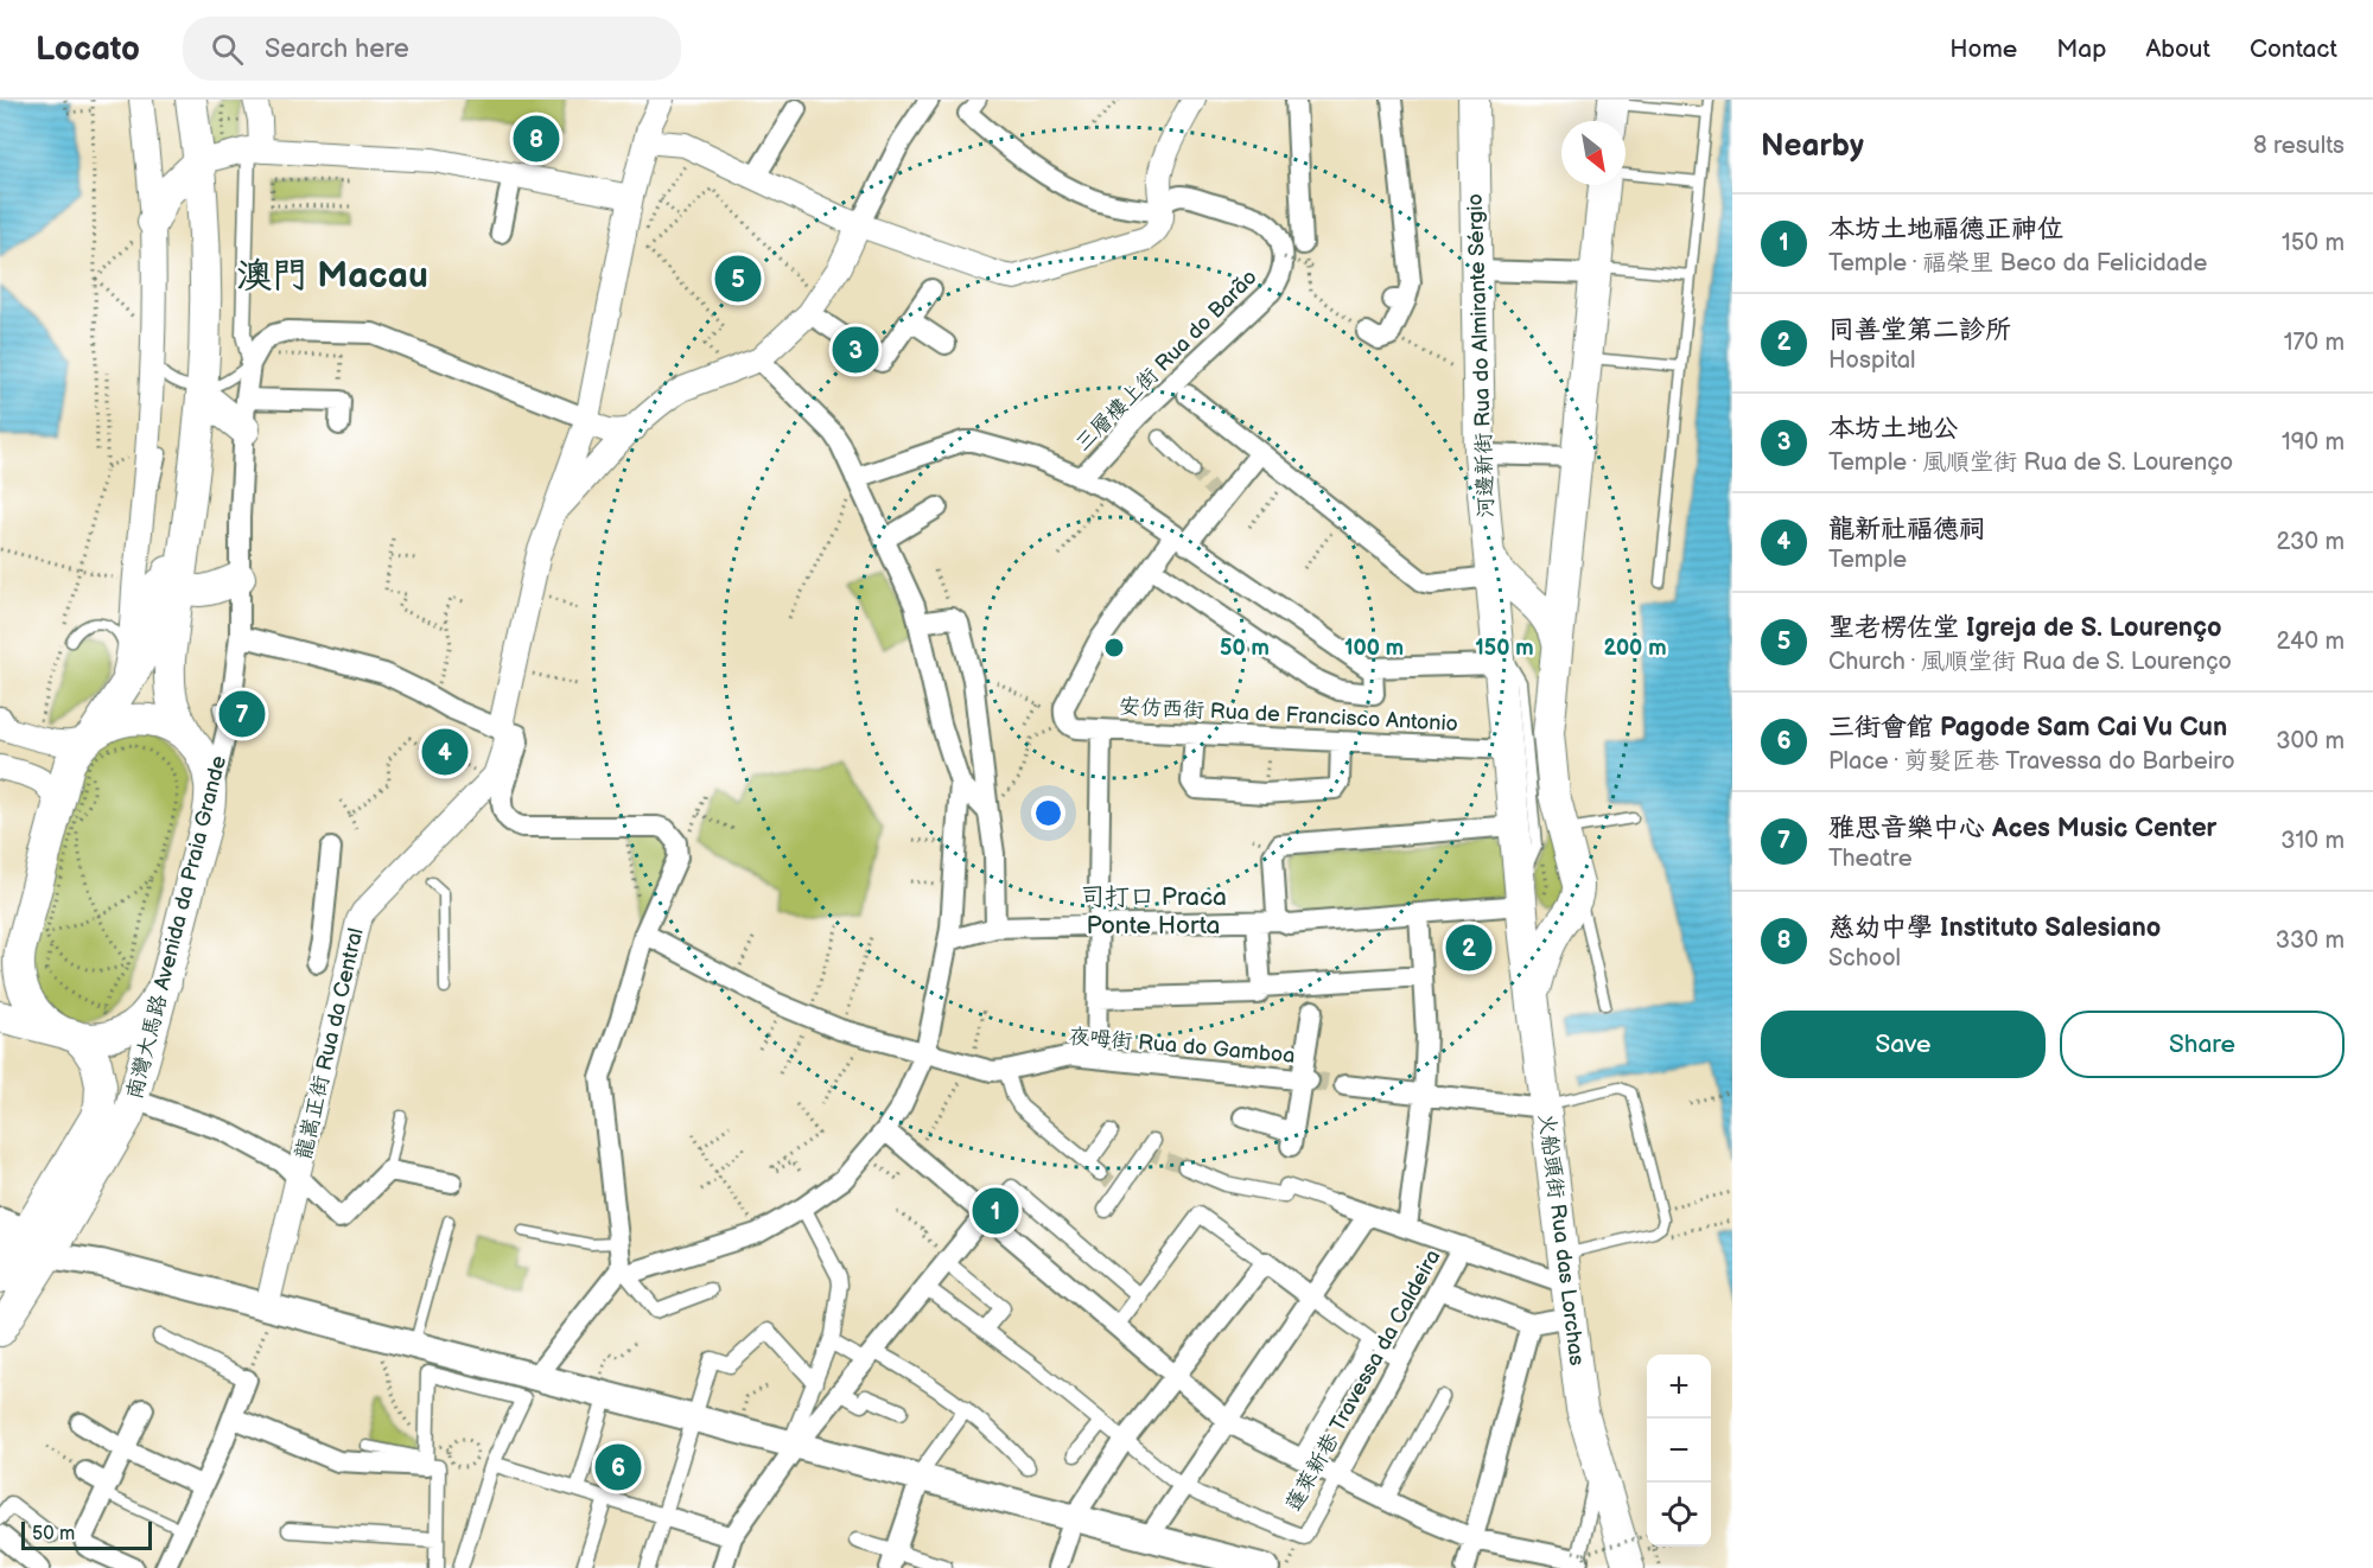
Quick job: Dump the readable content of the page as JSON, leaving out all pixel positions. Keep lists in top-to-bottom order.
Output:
{
  "streets": {
    "main road": ["河邊新街 Rua do Almirante Sérgio", "南灣大馬路 Avenida da Praia Grande", "火船頭街 Rua das Lorchas"],
    "street": [
      "三層樓上街 Rua do Barão",
      "安仿西街 Rua de Francisco Antonio",
      "龍嵩正街 Rua da Central",
      "夜呣街 Rua do Gamboa",
      "蓬萊新巷 Travessa da Caldeira"
    ]
  },
  "crossings": [
    ["河邊新街 Rua do Almirante Sérgio", "安仿西街 Rua de Francisco Antonio"],
    ["河邊新街 Rua do Almirante Sérgio", "火船頭街 Rua das Lorchas"]
  ],
  "districts": ["澳門 Macau", "司打口 Praca Ponte Horta"],
  "scale_bar": "50 m",
  "north": "bottom right",
  "page": {
    "header": "Locato",
    "search": "Search here",
    "nav": [
      "Home",
      "Map",
      "About",
      "Contact"
    ],
    "heading": ["Nearby", "8 results"],
    "pins": [
      "8",
      "5",
      "3",
      "7",
      "4",
      "2",
      "1",
      "6"
    ],
    "list": [
      {
        "mark": "1",
        "name": "本坊土地福德正神位",
        "note": "Temple · 福榮里 Beco da Felicidade",
        "value": "150 m"
      },
      {
        "mark": "2",
        "name": "同善堂第二診所",
        "note": "Hospital",
        "value": "170 m"
      },
      {
        "mark": "3",
        "name": "本坊土地公",
        "note": "Temple · 風順堂街 Rua de S. Lourenço",
        "value": "190 m"
      },
      {
        "mark": "4",
        "name": "龍新社福德祠",
        "note": "Temple",
        "value": "230 m"
      },
      {
        "mark": "5",
        "name": "聖老楞佐堂 Igreja de S. Lourenço",
        "note": "Church · 風順堂街 Rua de S. Lourenço",
        "value": "240 m"
      },
      {
        "mark": "6",
        "name": "三街會館 Pagode Sam Cai Vu Cun",
        "note": "Place · 剪髮匠巷 Travessa do Barbeiro",
        "value": "300 m"
      },
      {
        "mark": "7",
        "name": "雅思音樂中心 Aces Music Center",
        "note": "Theatre",
        "value": "310 m"
      },
      {
        "mark": "8",
        "name": "慈幼中學 Instituto Salesiano",
        "note": "School",
        "value": "330 m"
      }
    ],
    "buttons": ["Save", "Share"],
    "map_buttons": ["+", "−"],
    "scale": "50 m"
  },
  "rings": [
    "50 m",
    "100 m",
    "150 m",
    "200 m"
  ]
}
